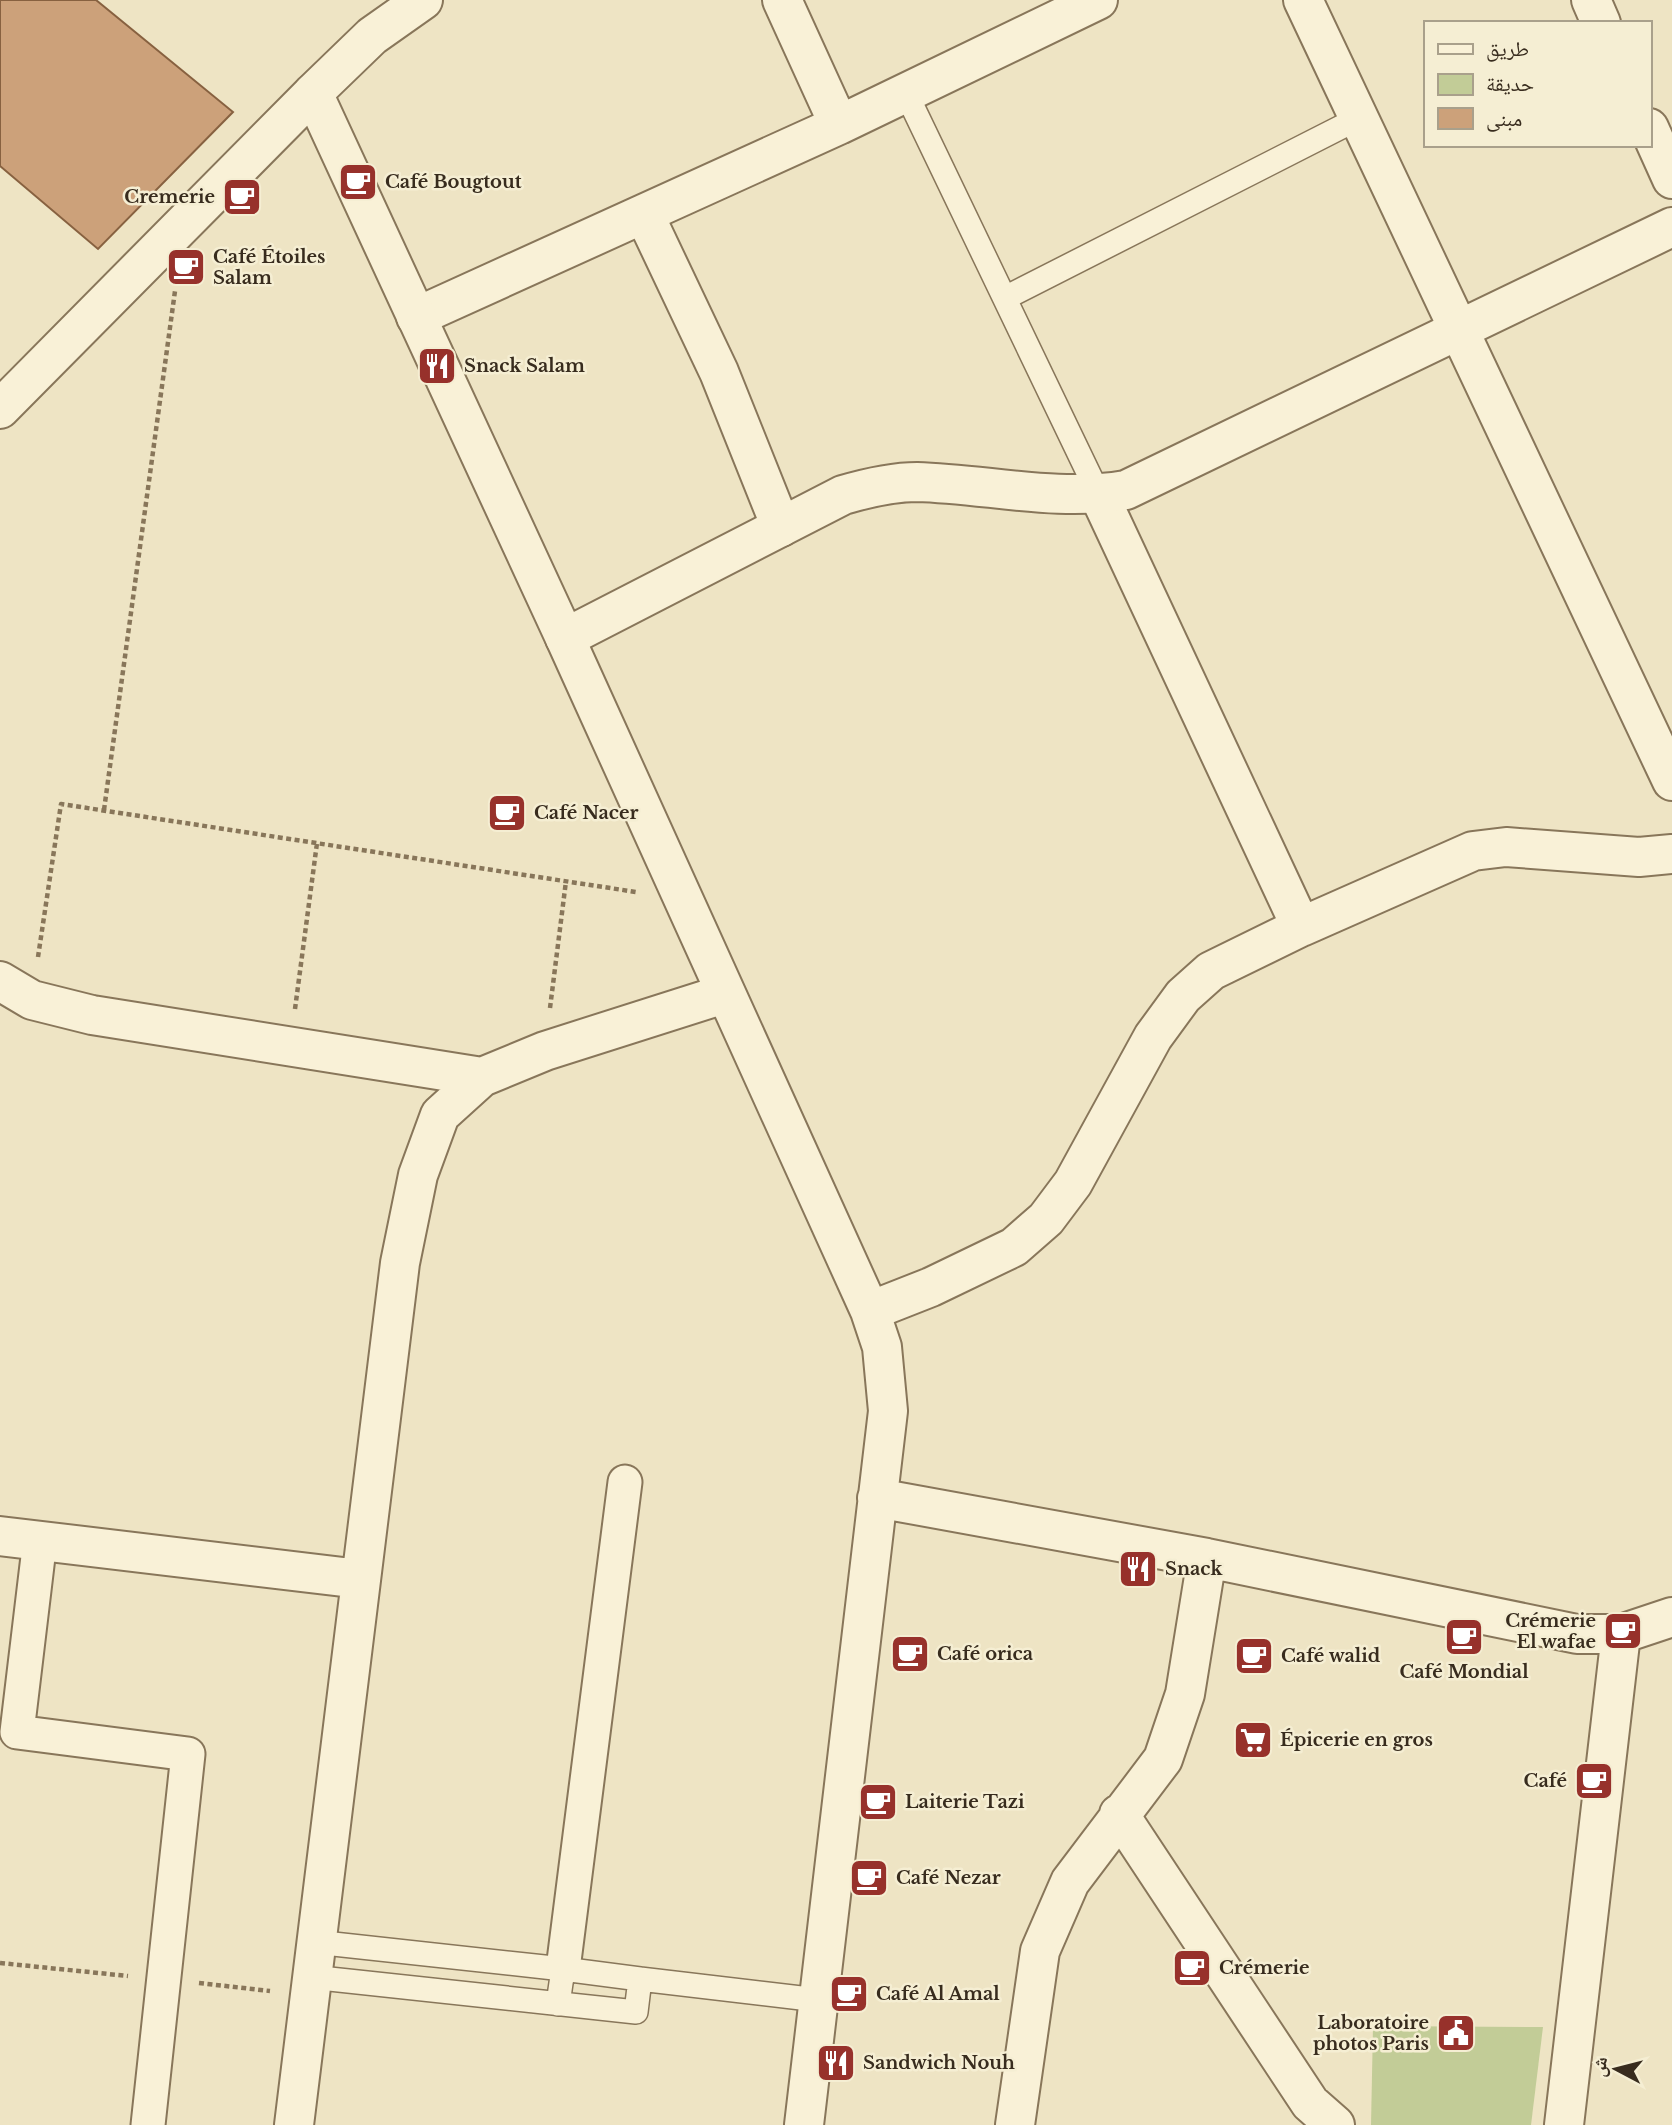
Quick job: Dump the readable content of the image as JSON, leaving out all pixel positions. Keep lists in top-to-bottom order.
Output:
{
  "places": {
    "cafe": [
      "Café Bougtout",
      "Cremerie",
      "Café Étoiles Salam",
      "Café Nacer",
      "Crémerie El wafae",
      "Café Mondial",
      "Café orica",
      "Café walid",
      "Café",
      "Laiterie Tazi",
      "Café Nezar",
      "Crémerie",
      "Café Al Amal"
    ],
    "restaurant": ["Snack Salam", "Snack", "Sandwich Nouh"],
    "supermarket": ["Épicerie en gros"],
    "public building": ["Laboratoire photos Paris"]
  },
  "legend": ["طريق", "حديقة", "مبنى"],
  "north": "left"
}
